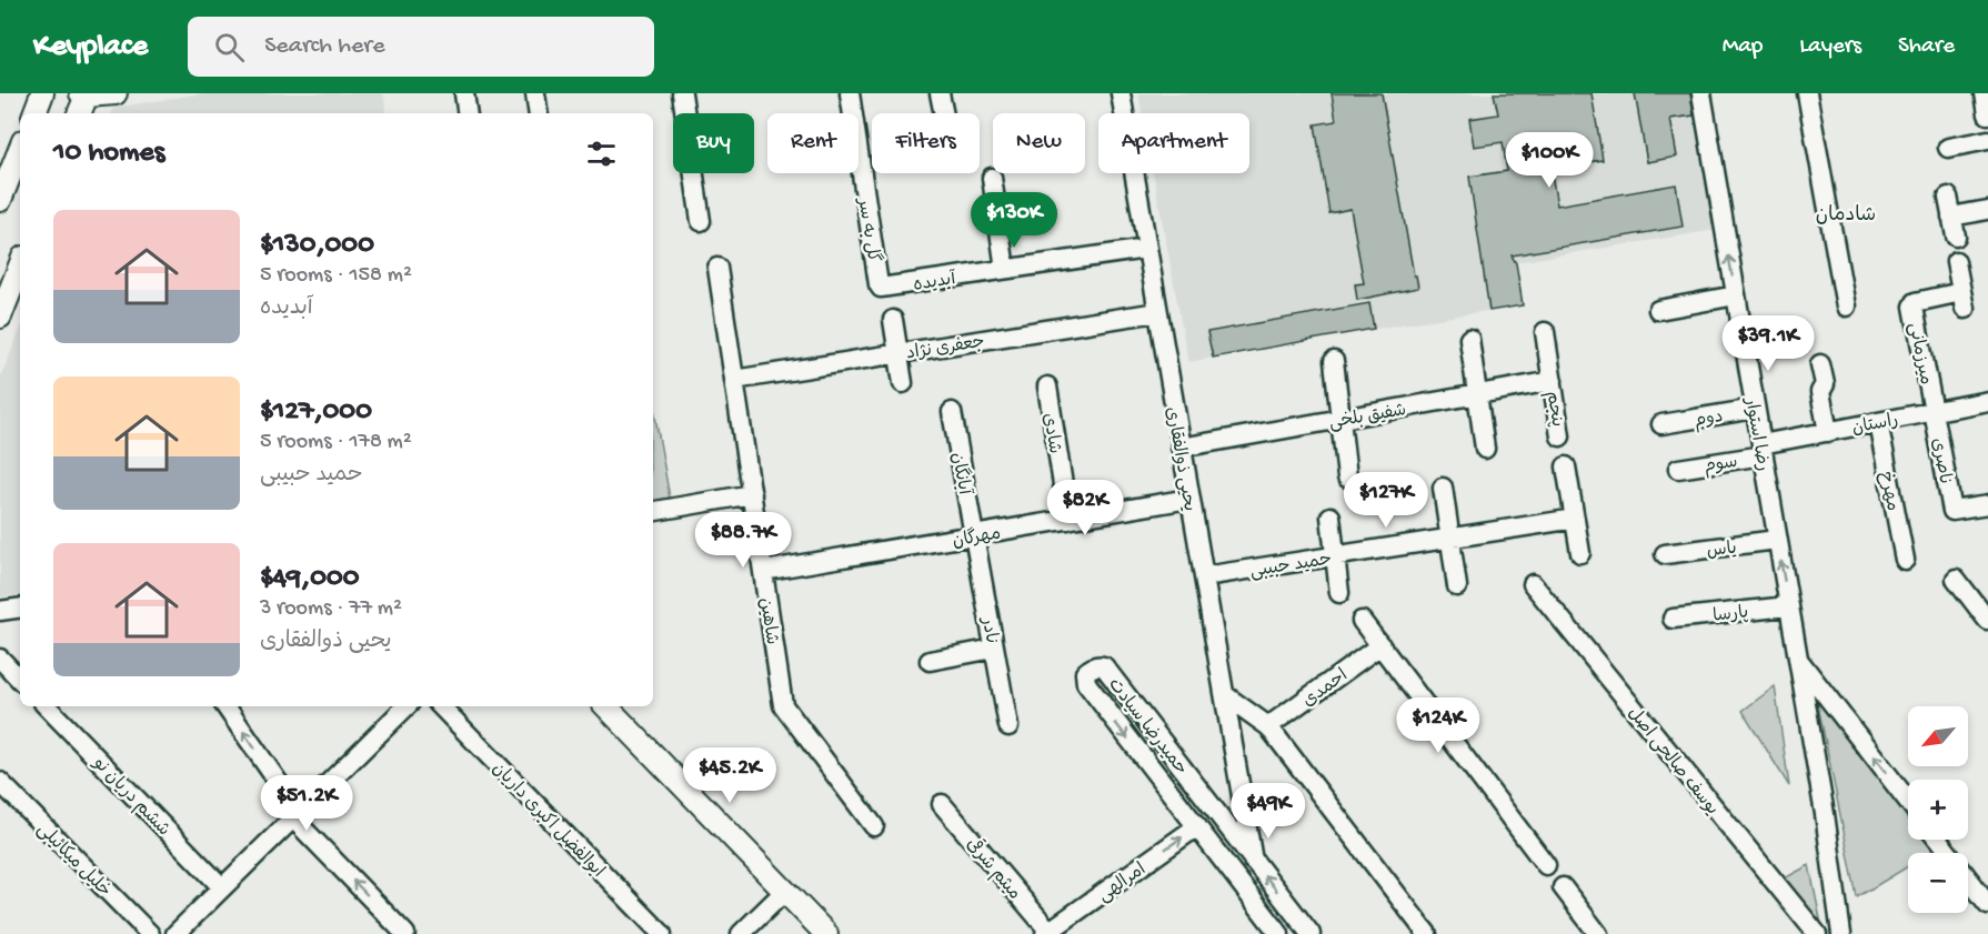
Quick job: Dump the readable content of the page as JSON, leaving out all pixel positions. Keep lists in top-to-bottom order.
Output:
{
  "streets": {
    "street": [
      "گل به سر",
      "آبدیده",
      "جعفری نژاد",
      "میرزمانی",
      "پنجم",
      "شفیق بلخی",
      "دوم",
      "راستان",
      "شادی",
      "رضا استوار",
      "یحیی ذوالفقاری",
      "ناصری",
      "سوم",
      "آبانگان",
      "مهرخ",
      "مهرگان",
      "یاس",
      "حمید حبیبی",
      "پارسا",
      "شاهین",
      "نادر",
      "احمدی",
      "حمیدرضا سیادت",
      "یوسف صالحی اصل",
      "ششم دریان نو",
      "ابوالفضل اکبری داریان",
      "خلیل میکائیلی",
      "میثم شرقی",
      "امرالهی"
    ]
  },
  "crossings": [
    ["گل به سر", "آبدیده"],
    ["آبدیده", "یحیی ذوالفقاری"],
    ["جعفری نژاد", "یحیی ذوالفقاری"],
    ["جعفری نژاد", "شاهین"],
    ["میرزمانی", "راستان"],
    ["میرزمانی", "ناصری"],
    ["پنجم", "شفیق بلخی"],
    ["شفیق بلخی", "یحیی ذوالفقاری"],
    ["دوم", "رضا استوار"],
    ["راستان", "رضا استوار"],
    ["راستان", "ناصری"],
    ["راستان", "سوم"],
    ["راستان", "مهرخ"],
    ["شادی", "مهرگان"],
    ["رضا استوار", "سوم"],
    ["رضا استوار", "یاس"],
    ["رضا استوار", "پارسا"],
    ["یحیی ذوالفقاری", "مهرگان"],
    ["یحیی ذوالفقاری", "حمید حبیبی"],
    ["یحیی ذوالفقاری", "حمیدرضا سیادت"],
    ["آبانگان", "مهرگان"],
    ["آبانگان", "نادر"],
    ["مهرگان", "شاهین"],
    ["مهرگان", "نادر"],
    ["حمیدرضا سیادت", "امرالهی"],
    ["میثم شرقی", "امرالهی"]
  ],
  "one_way": ["امرالهی"],
  "districts": ["شادمان"],
  "north": "bottom left",
  "page": {
    "header": "Keyplace",
    "search": "Search here",
    "nav": ["Map", "Layers", "Share"],
    "chip": [
      "Buy",
      "Rent",
      "Filters",
      "New",
      "Apartment"
    ],
    "heading": "10 homes",
    "price": [
      "$100K",
      "$130K",
      "$39.1K",
      "$127K",
      "$82K",
      "$88.7K",
      "$124K",
      "$45.2K",
      "$51.2K",
      "$49K"
    ],
    "list": [
      {
        "name": "$130,000",
        "note": "5 rooms · 158 m² · آبدیده"
      },
      {
        "name": "$127,000",
        "note": "5 rooms · 178 m² · حمید حبیبی"
      },
      {
        "name": "$49,000",
        "note": "3 rooms · 77 m² · یحیی ذوالفقاری"
      }
    ],
    "map_buttons": ["+", "−"]
  }
}
